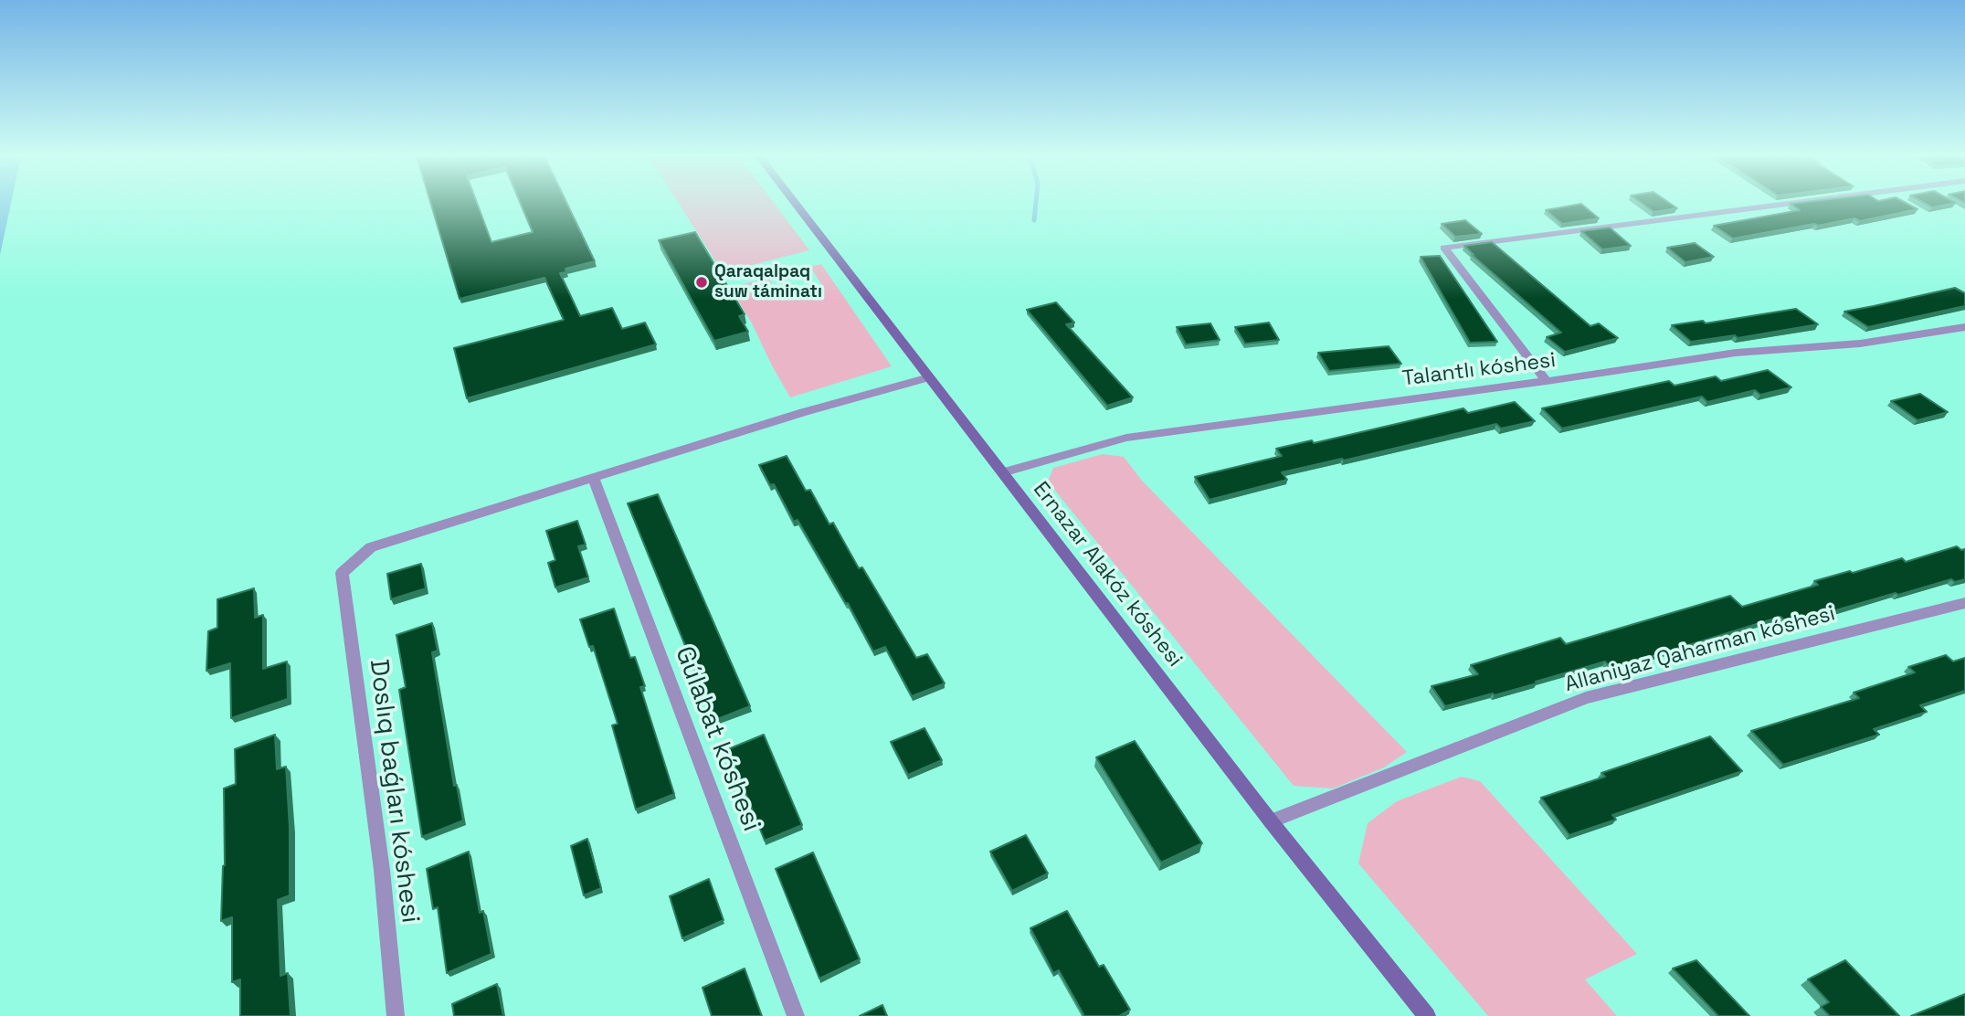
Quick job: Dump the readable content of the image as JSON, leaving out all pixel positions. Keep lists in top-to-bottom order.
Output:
{
  "streets": {
    "main road": ["Ernazar Alakóz kóshesi"],
    "street": [
      "Talantlı kóshesi",
      "Allaniyaz Qaharman kóshesi",
      "Gúlabat kóshesi",
      "Doslıq baǵları kóshesi"
    ]
  },
  "crossings": [
    ["Talantlı kóshesi", "Ernazar Alakóz kóshesi"],
    ["Ernazar Alakóz kóshesi", "Allaniyaz Qaharman kóshesi"],
    ["Gúlabat kóshesi", "Doslıq baǵları kóshesi"]
  ],
  "places": ["Qaraqalpaq suw táminatı"]
}
